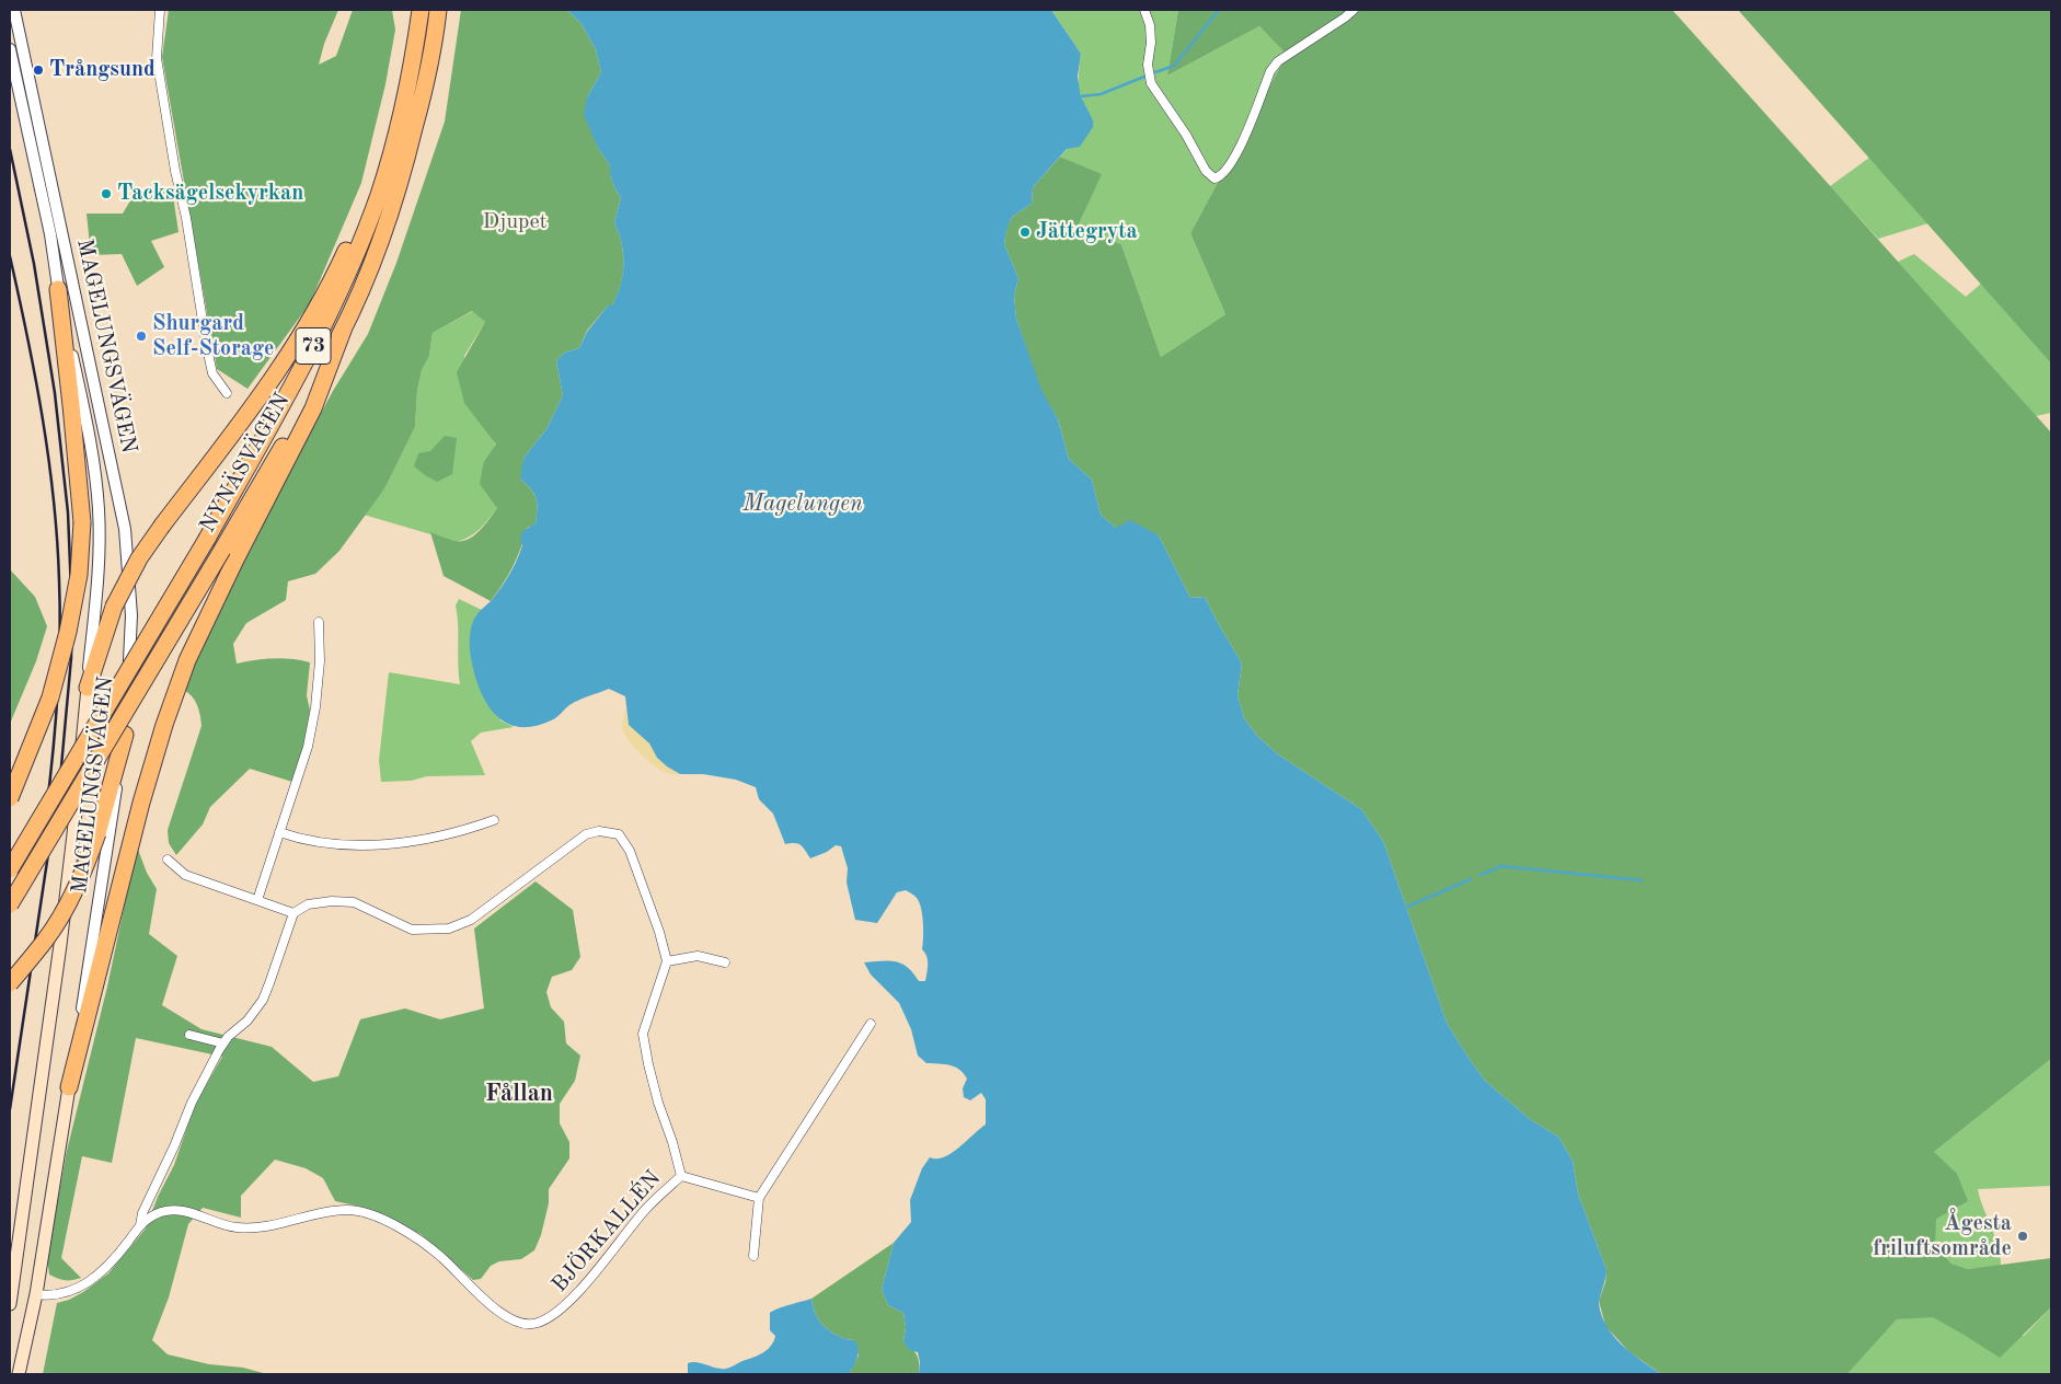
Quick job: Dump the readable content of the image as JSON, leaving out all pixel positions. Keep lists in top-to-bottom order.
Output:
{
  "streets": {
    "highway": ["73", "NYNÄSVÄGEN"],
    "main road": ["MAGELUNGSVÄGEN"],
    "street": ["BJÖRKALLÉN"]
  },
  "crossings": [
    ["MAGELUNGSVÄGEN", "BJÖRKALLÉN"]
  ],
  "districts": ["Fållan"],
  "water": ["Magelungen"],
  "parks": ["Djupet"],
  "places": [
    "Trångsund",
    "Tacksägelsekyrkan",
    "Jättegryta",
    "Shurgard Self-Storage",
    "Ågesta friluftsområde"
  ]
}
